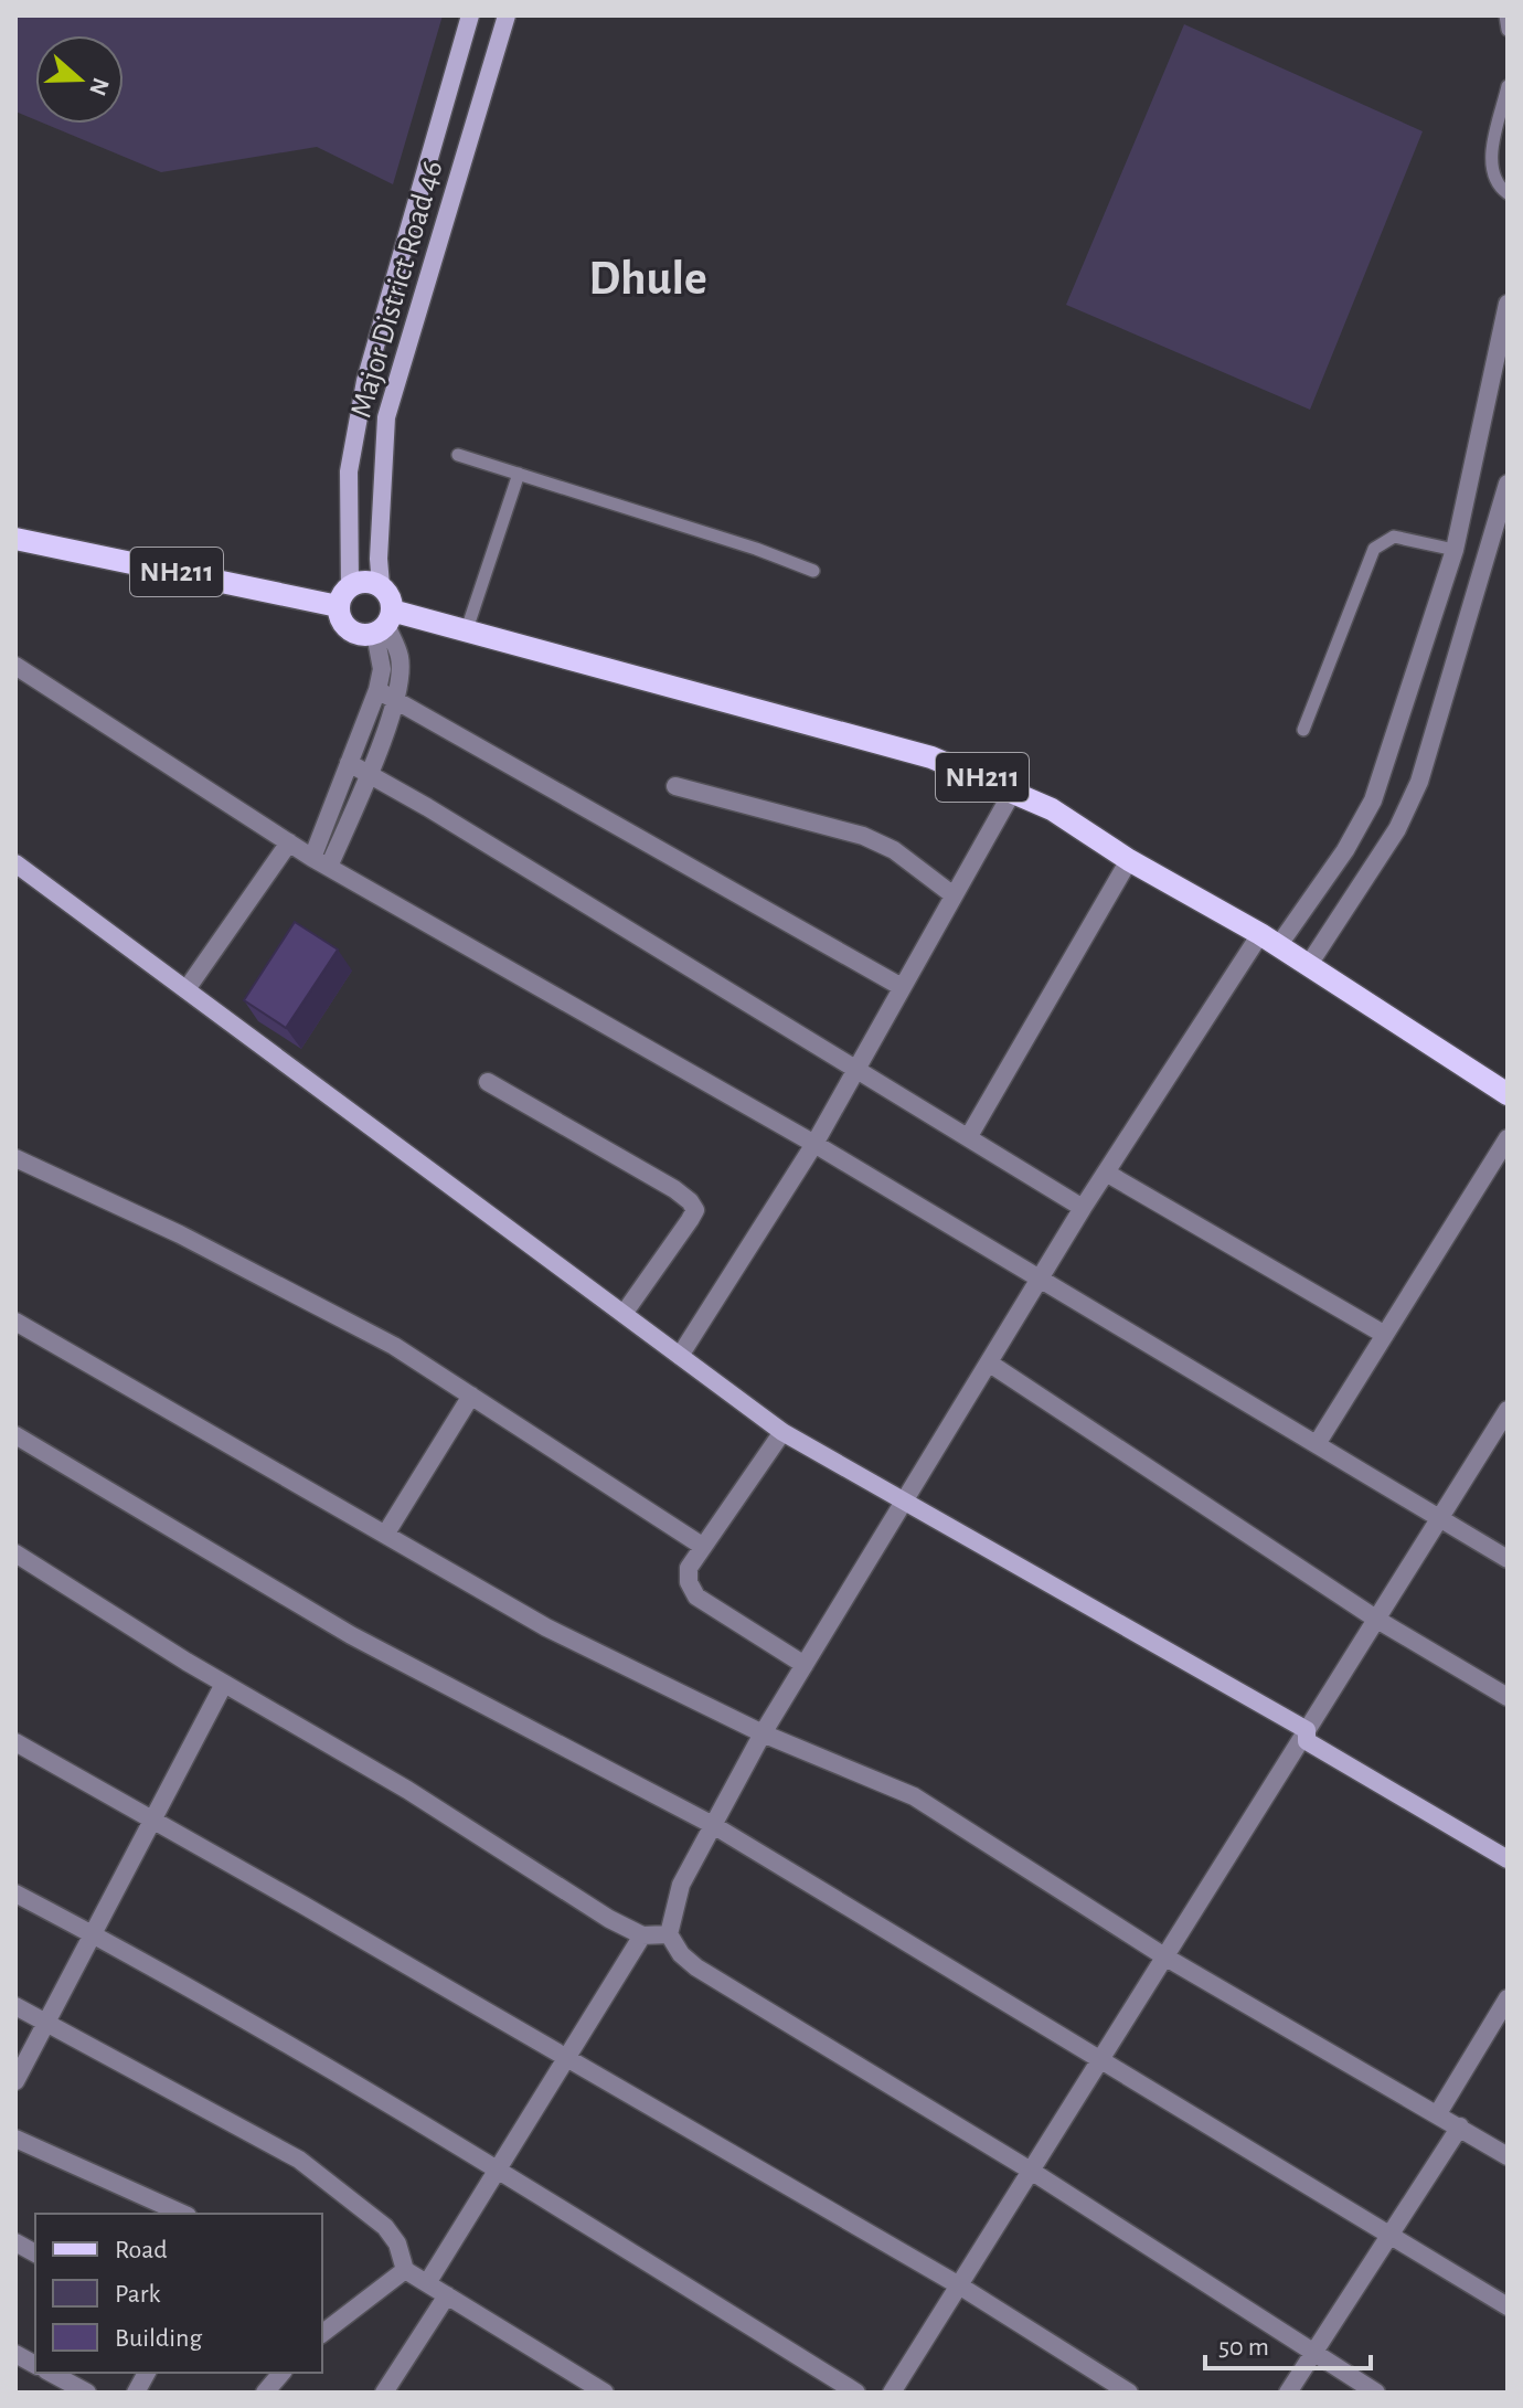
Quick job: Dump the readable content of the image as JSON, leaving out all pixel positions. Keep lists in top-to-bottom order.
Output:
{
  "streets": {
    "main road": ["Major District Road 46", "NH211"]
  },
  "crossings": [
    ["Major District Road 46", "NH211"]
  ],
  "districts": ["Dhule"],
  "legend": ["Road", "Park", "Building"],
  "scale_bar": "50 m",
  "north": "right"
}
